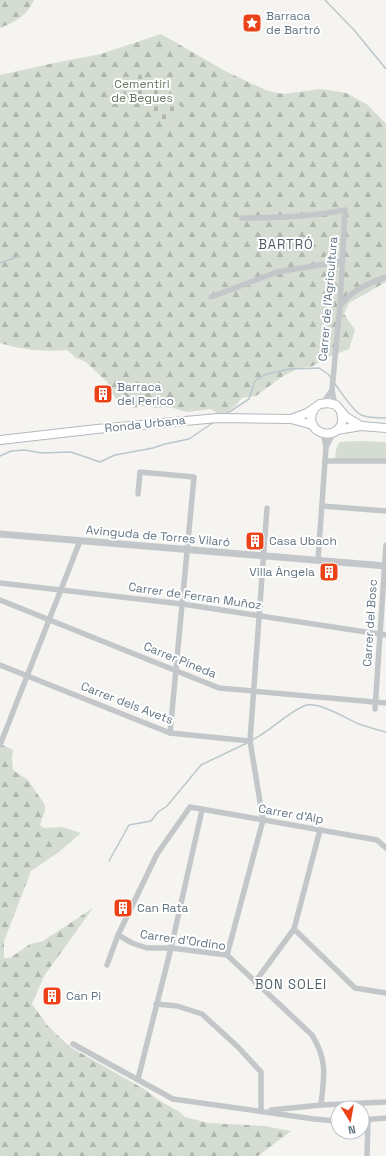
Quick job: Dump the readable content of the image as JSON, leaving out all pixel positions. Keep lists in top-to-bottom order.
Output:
{
  "streets": {
    "main road": ["Ronda Urbana"],
    "street": [
      "Carrer de l'Agricultura",
      "Avinguda de Torres Vilaró",
      "Carrer de Ferran Muñoz",
      "Carrer del Bosc",
      "Carrer Pineda",
      "Carrer dels Avets",
      "Carrer d'Alp",
      "Carrer d'Ordino"
    ]
  },
  "crossings": [
    ["Carrer de l'Agricultura", "Ronda Urbana"],
    ["Avinguda de Torres Vilaró", "Carrer del Bosc"],
    ["Carrer de Ferran Muñoz", "Carrer del Bosc"],
    ["Carrer del Bosc", "Carrer Pineda"],
    ["Carrer d'Alp", "Carrer d'Ordino"]
  ],
  "districts": ["BARTRÓ", "BON SOLEI"],
  "parks": ["Cementiri de Begues"],
  "places": {
    "place": ["Barraca de Bartró"],
    "building": [
      "Barraca del Perico",
      "Casa Ubach",
      "Villa Àngela",
      "Can Rata",
      "Can Pi"
    ]
  },
  "north": "bottom"
}
